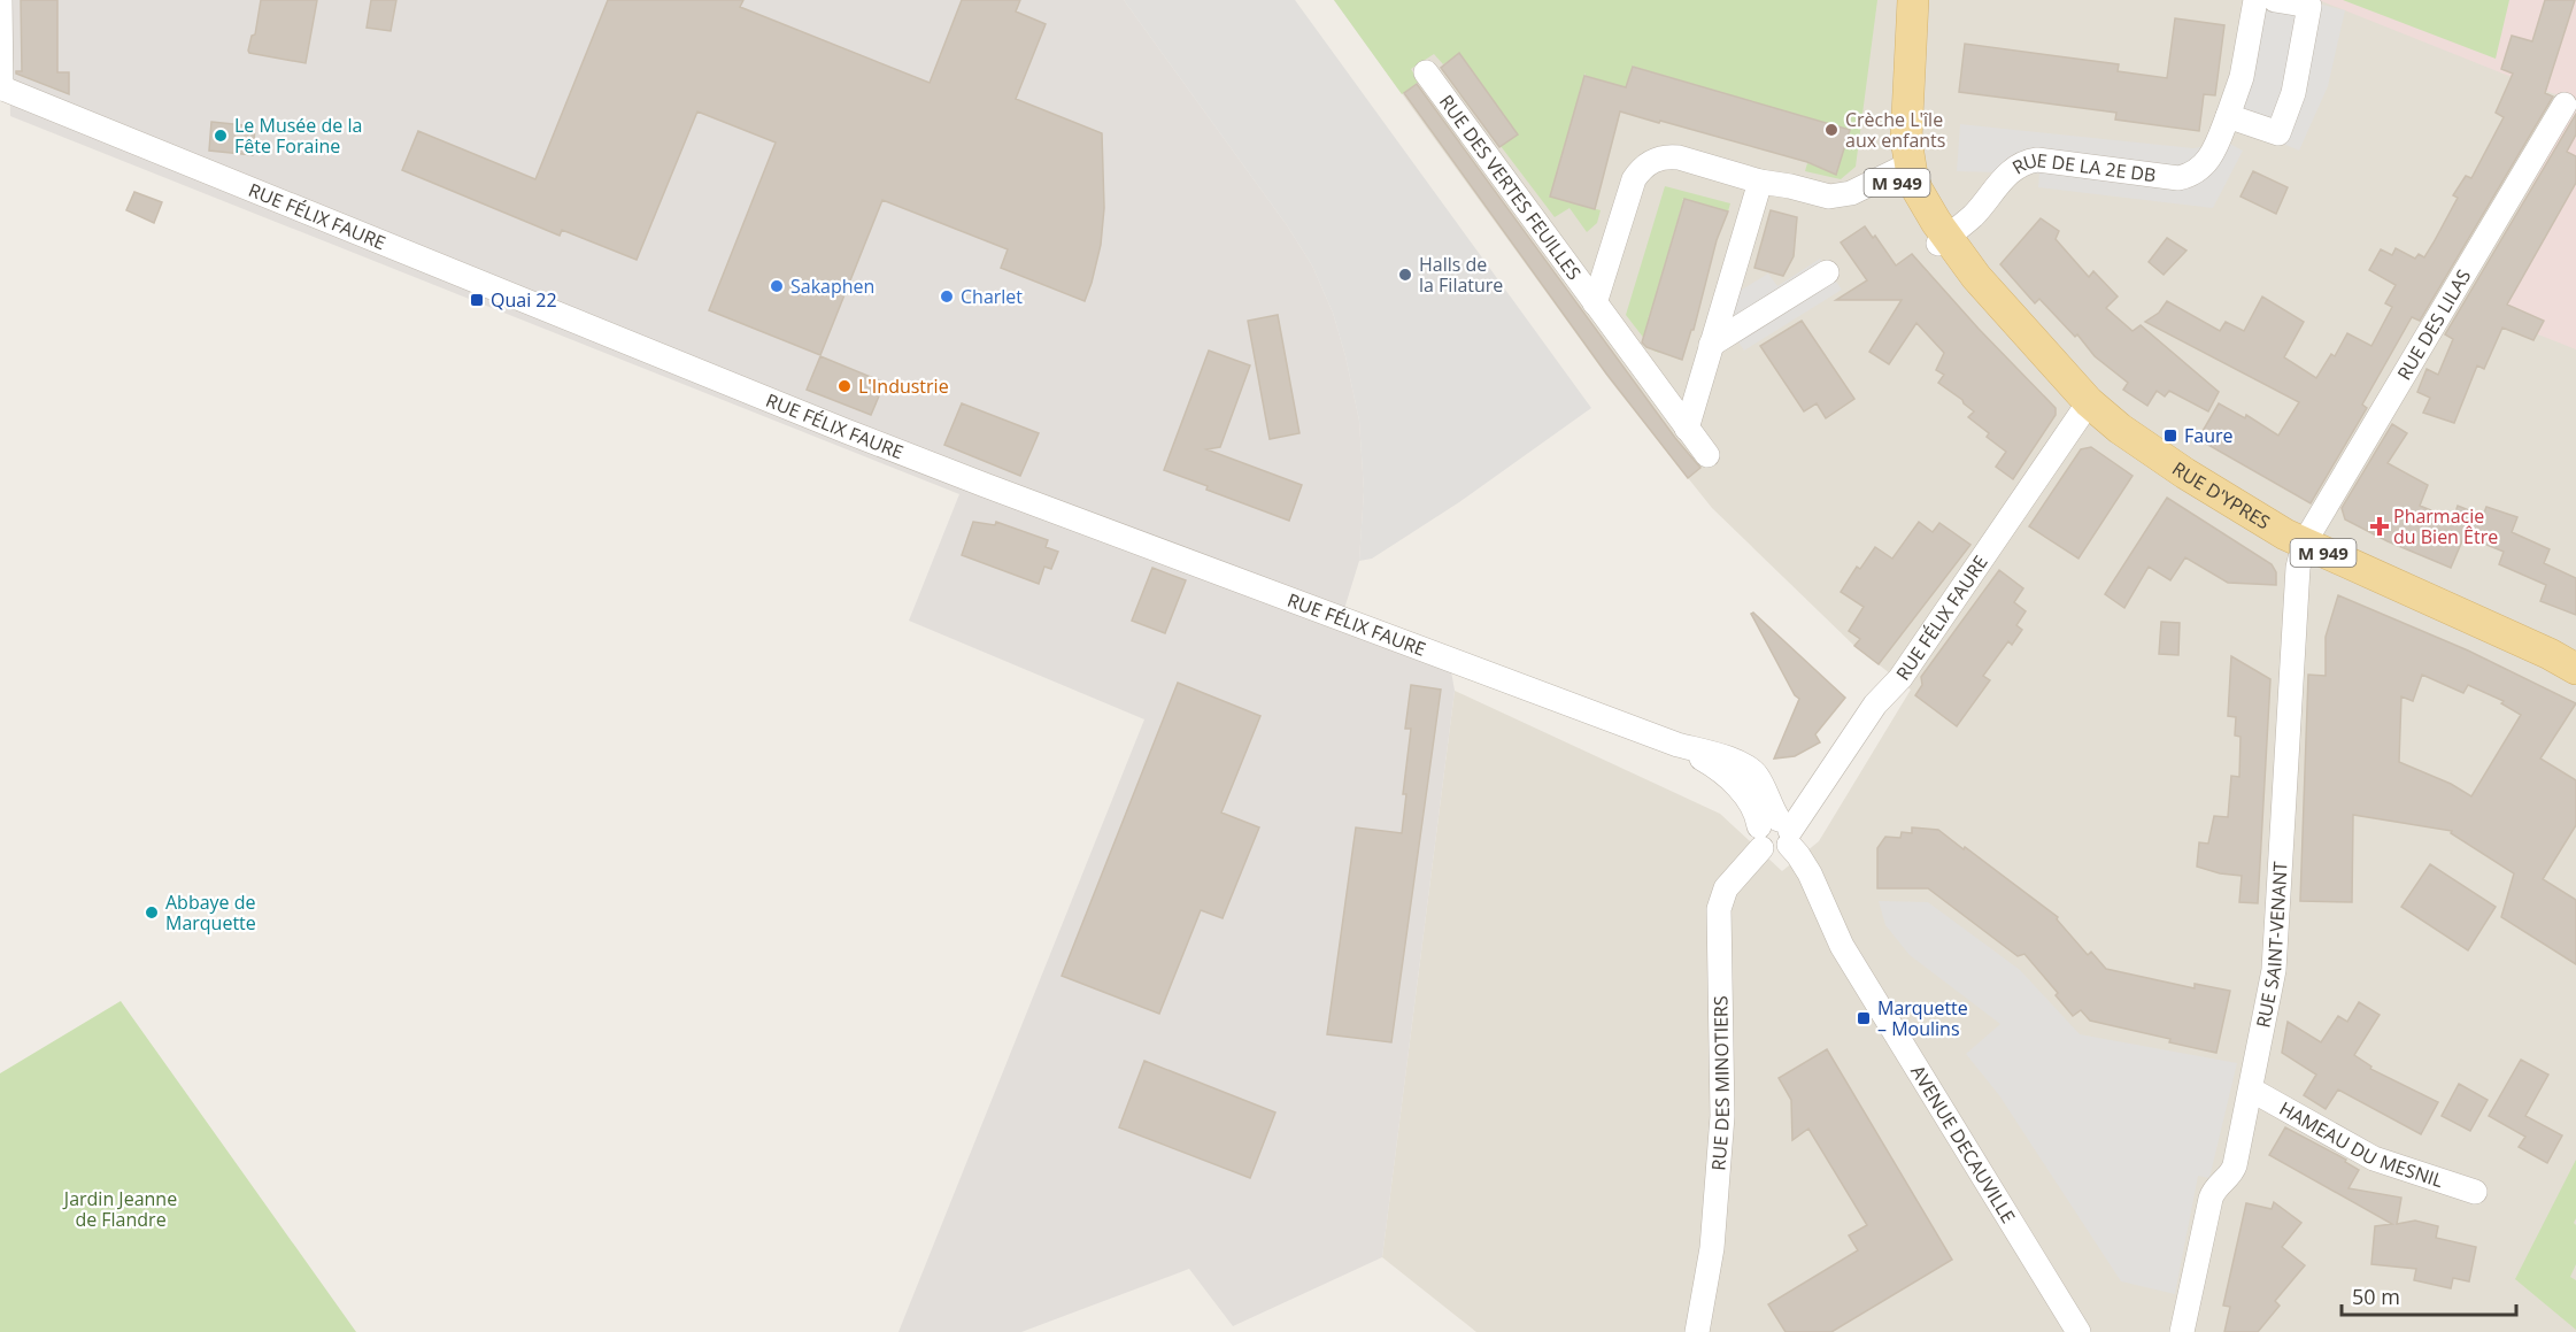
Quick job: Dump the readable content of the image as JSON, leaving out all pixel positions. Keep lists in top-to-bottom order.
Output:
{
  "streets": {
    "main road": ["M 949", "RUE D'YPRES"],
    "street": [
      "RUE DE LA 2E DB",
      "RUE DES VERTES FEUILLES",
      "RUE FÉLIX FAURE",
      "RUE DES LILAS",
      "RUE SAINT-VENANT",
      "RUE DES MINOTIERS",
      "AVENUE DECAUVILLE",
      "HAMEAU DU MESNIL"
    ]
  },
  "crossings": [
    ["RUE DE LA 2E DB", "M 949"],
    ["RUE DE LA 2E DB", "RUE D'YPRES"],
    ["M 949", "RUE DES VERTES FEUILLES"],
    ["M 949", "RUE D'YPRES"],
    ["RUE FÉLIX FAURE", "RUE D'YPRES"],
    ["RUE FÉLIX FAURE", "RUE DES MINOTIERS"],
    ["RUE FÉLIX FAURE", "AVENUE DECAUVILLE"],
    ["RUE DES LILAS", "RUE D'YPRES"],
    ["RUE DES LILAS", "RUE SAINT-VENANT"],
    ["RUE D'YPRES", "RUE SAINT-VENANT"],
    ["RUE SAINT-VENANT", "HAMEAU DU MESNIL"],
    ["RUE DES MINOTIERS", "AVENUE DECAUVILLE"]
  ],
  "parks": ["Jardin Jeanne de Flandre"],
  "places": {
    "other": [
      "Crèche L'île aux enfants",
      "Le Musée de la Fête Foraine",
      "Halls de la Filature",
      "Sakaphen",
      "Charlet",
      "L'Industrie",
      "Abbaye de Marquette"
    ],
    "transit": ["Quai 22", "Faure", "Marquette – Moulins"],
    "health": ["Pharmacie du Bien Être"]
  },
  "scale_bar": "50 m"
}
